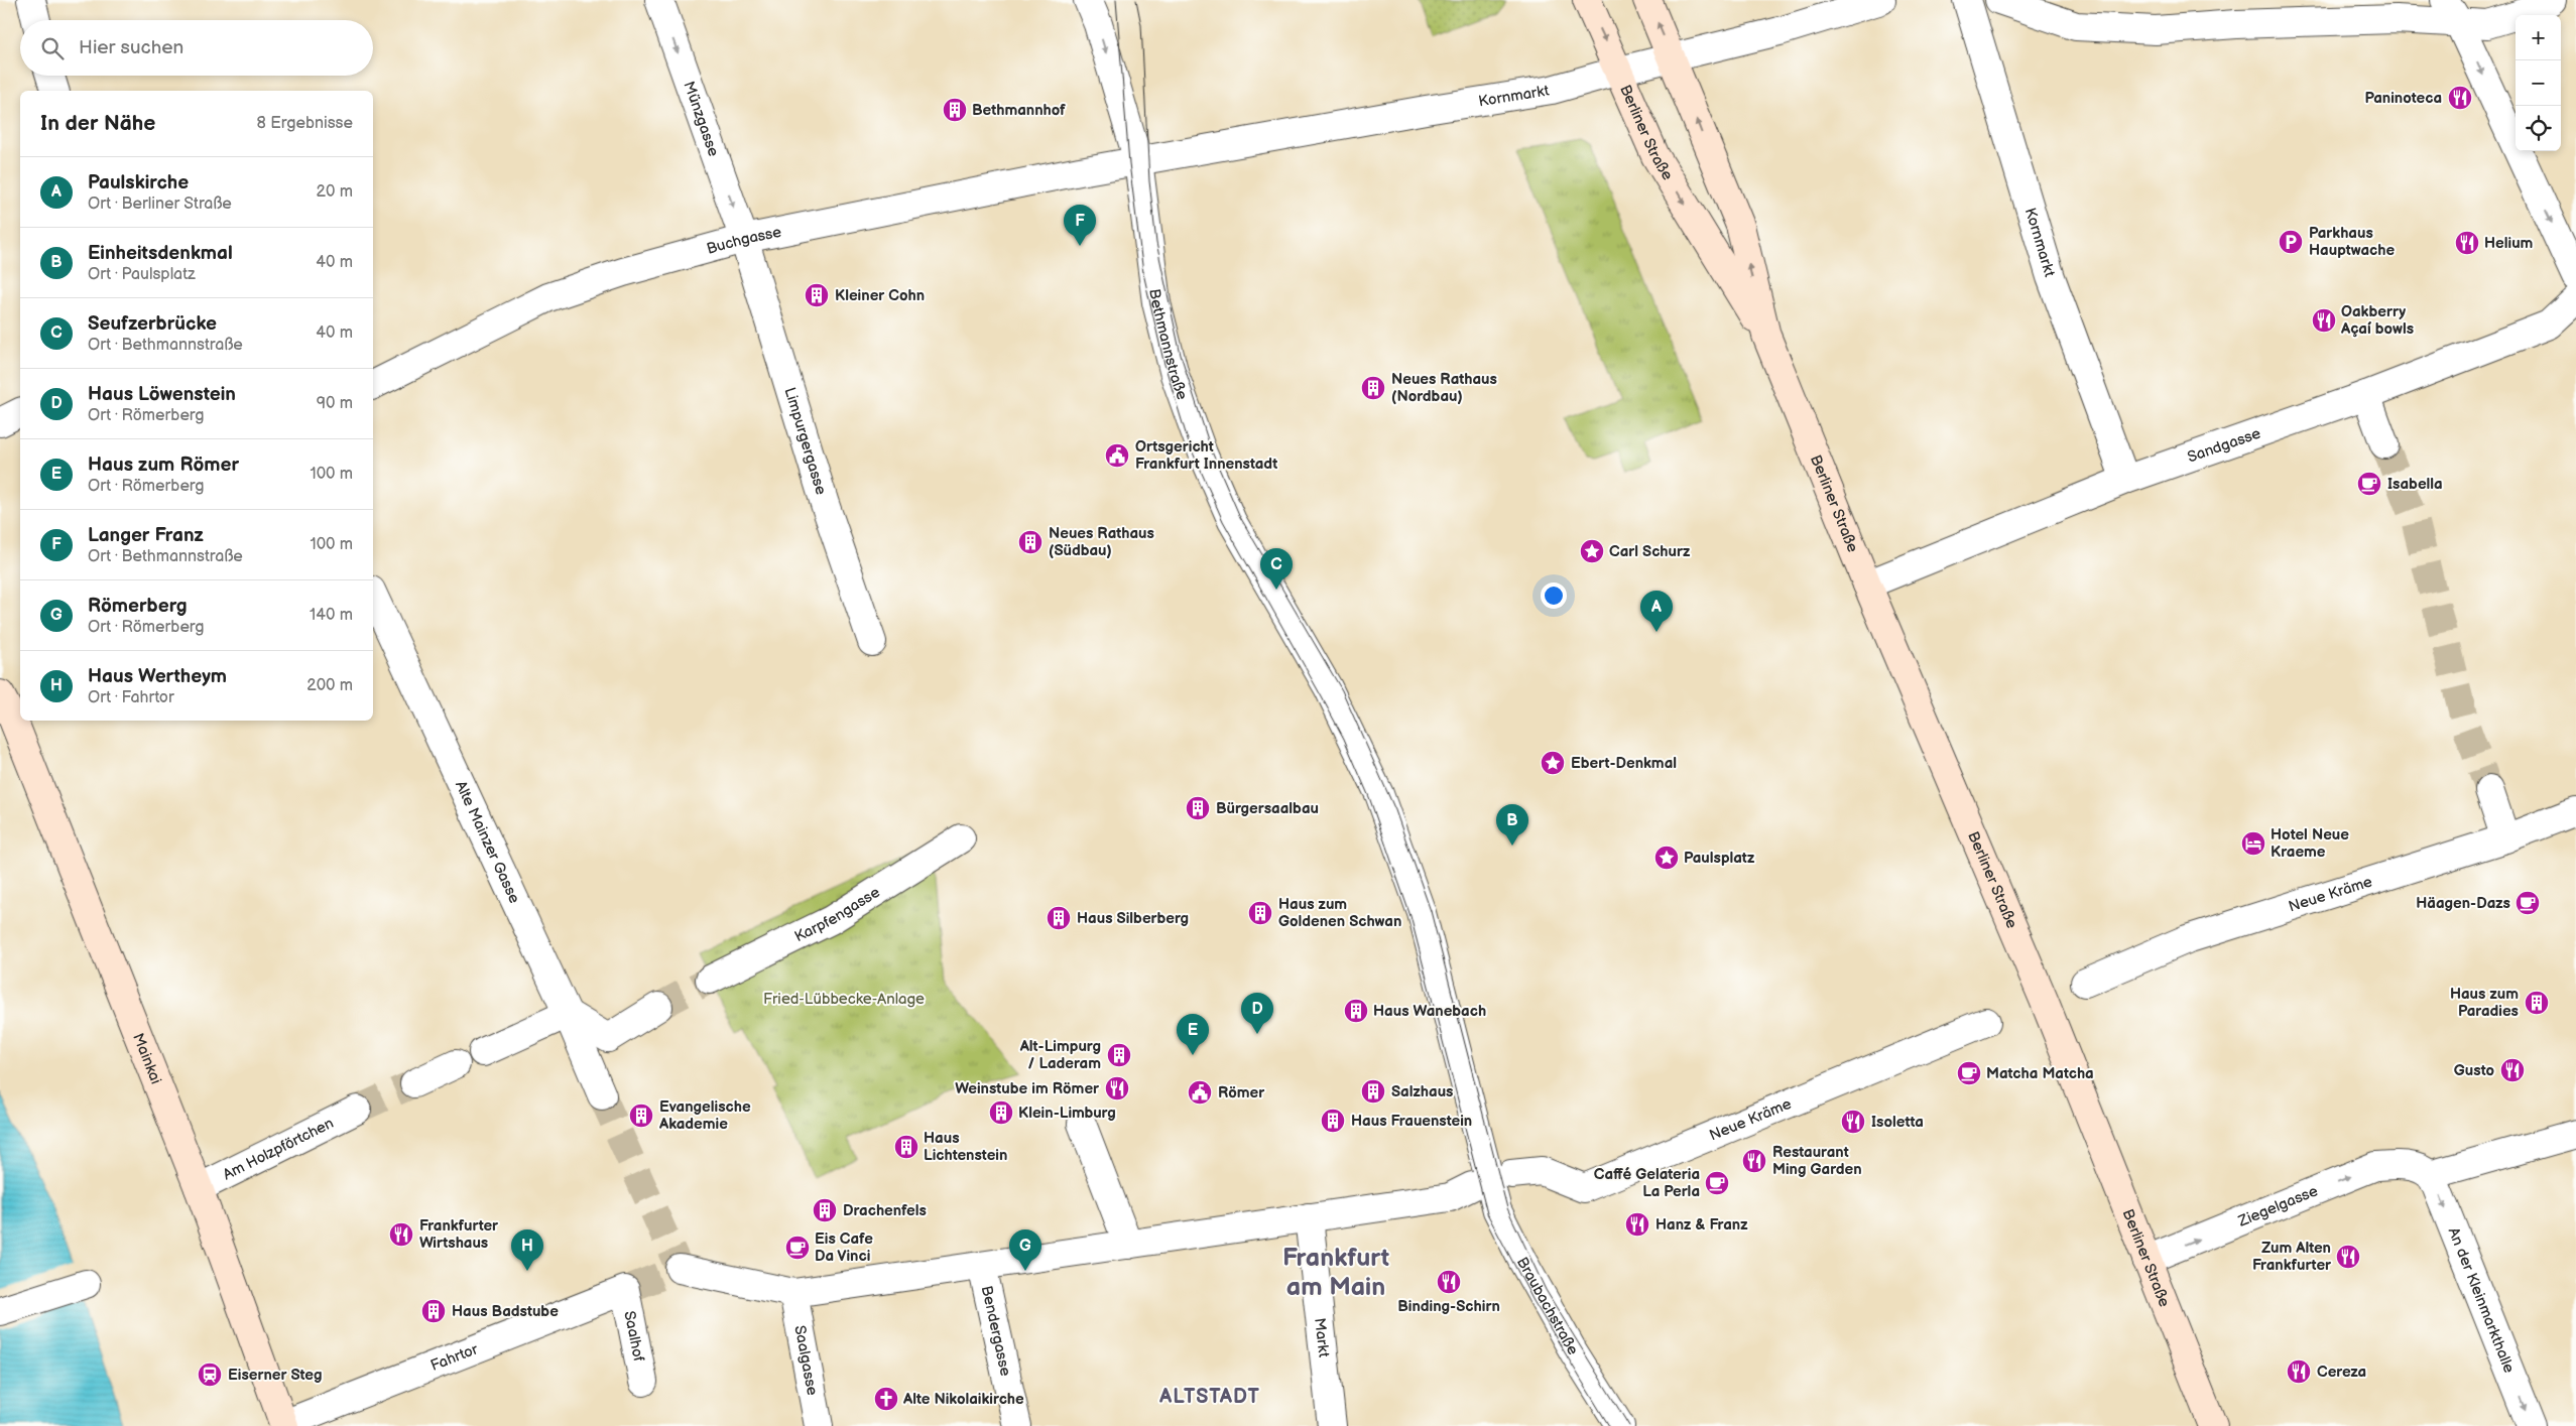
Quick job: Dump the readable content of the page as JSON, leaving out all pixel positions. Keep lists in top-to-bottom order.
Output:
{
  "streets": {
    "main road": ["Berliner Straße", "Mainkai"],
    "street": [
      "Kornmarkt",
      "Münzgasse",
      "Buchgasse",
      "Bethmannstraße",
      "Limpurgergasse",
      "Sandgasse",
      "Alte Mainzer Gasse",
      "Neue Kräme",
      "Karpfengasse",
      "Am Holzpförtchen",
      "Ziegelgasse",
      "An der Kleinmarkthalle",
      "Braubachstraße",
      "Bendergasse",
      "Saalhof",
      "Markt",
      "Fahrtor",
      "Saalgasse"
    ]
  },
  "crossings": [
    ["Kornmarkt", "Berliner Straße"],
    ["Kornmarkt", "Buchgasse"],
    ["Kornmarkt", "Bethmannstraße"],
    ["Kornmarkt", "Sandgasse"],
    ["Münzgasse", "Buchgasse"],
    ["Münzgasse", "Limpurgergasse"],
    ["Berliner Straße", "Sandgasse"],
    ["Berliner Straße", "Ziegelgasse"],
    ["Buchgasse", "Bethmannstraße"],
    ["Buchgasse", "Limpurgergasse"],
    ["Bethmannstraße", "Neue Kräme"],
    ["Bethmannstraße", "Braubachstraße"],
    ["Neue Kräme", "Braubachstraße"],
    ["Mainkai", "Am Holzpförtchen"],
    ["Mainkai", "Fahrtor"],
    ["Ziegelgasse", "An der Kleinmarkthalle"],
    ["Saalhof", "Fahrtor"]
  ],
  "one_way": ["Münzgasse", "Ziegelgasse", "An der Kleinmarkthalle"],
  "districts": ["Frankfurt am Main", "ALTSTADT"],
  "parks": ["Fried-Lübbecke-Anlage"],
  "places": {
    "restaurant": [
      "Paninoteca",
      "Helium",
      "Oakberry Açaí bowls",
      "Gusto",
      "Weinstube im Römer",
      "Isoletta",
      "Restaurant Ming Garden",
      "Hanz & Franz",
      "Frankfurter Wirtshaus",
      "Zum Alten Frankfurter",
      "Binding-Schirn",
      "Cereza"
    ],
    "building": [
      "Bethmannhof",
      "Kleiner Cohn",
      "Neues Rathaus (Nordbau)",
      "Neues Rathaus (Südbau)",
      "Bürgersaalbau",
      "Haus zum Goldenen Schwan",
      "Haus Silberberg",
      "Haus zum Paradies",
      "Haus Wanebach",
      "Alt-Limpurg / Laderam",
      "Salzhaus",
      "Klein-Limburg",
      "Evangelische Akademie",
      "Haus Frauenstein",
      "Haus Lichtenstein",
      "Drachenfels",
      "Haus Badstube"
    ],
    "parking": ["Parkhaus Hauptwache"],
    "public building": ["Ortsgericht Frankfurt Innenstadt", "Römer"],
    "cafe": [
      "Isabella",
      "Häagen-Dazs",
      "Matcha Matcha",
      "Caffé Gelateria La Perla",
      "Eis Cafe Da Vinci"
    ],
    "place": ["Carl Schurz", "Ebert-Denkmal", "Paulsplatz"],
    "hotel": ["Hotel Neue Kraeme"],
    "station": ["Eiserner Steg"],
    "church": ["Alte Nikolaikirche"]
  },
  "page": {
    "map_buttons": ["+", "−"],
    "search": "Hier suchen",
    "heading": ["In der Nähe", "8 Ergebnisse"],
    "list": [
      {
        "mark": "A",
        "name": "Paulskirche",
        "note": "Ort · Berliner Straße",
        "value": "20 m"
      },
      {
        "mark": "B",
        "name": "Einheitsdenkmal",
        "note": "Ort · Paulsplatz",
        "value": "40 m"
      },
      {
        "mark": "C",
        "name": "Seufzerbrücke",
        "note": "Ort · Bethmannstraße",
        "value": "40 m"
      },
      {
        "mark": "D",
        "name": "Haus Löwenstein",
        "note": "Ort · Römerberg",
        "value": "90 m"
      },
      {
        "mark": "E",
        "name": "Haus zum Römer",
        "note": "Ort · Römerberg",
        "value": "100 m"
      },
      {
        "mark": "F",
        "name": "Langer Franz",
        "note": "Ort · Bethmannstraße",
        "value": "100 m"
      },
      {
        "mark": "G",
        "name": "Römerberg",
        "note": "Ort · Römerberg",
        "value": "140 m"
      },
      {
        "mark": "H",
        "name": "Haus Wertheym",
        "note": "Ort · Fahrtor",
        "value": "200 m"
      }
    ],
    "pins": [
      "F",
      "C",
      "A",
      "B",
      "D",
      "E",
      "G",
      "H"
    ]
  }
}
